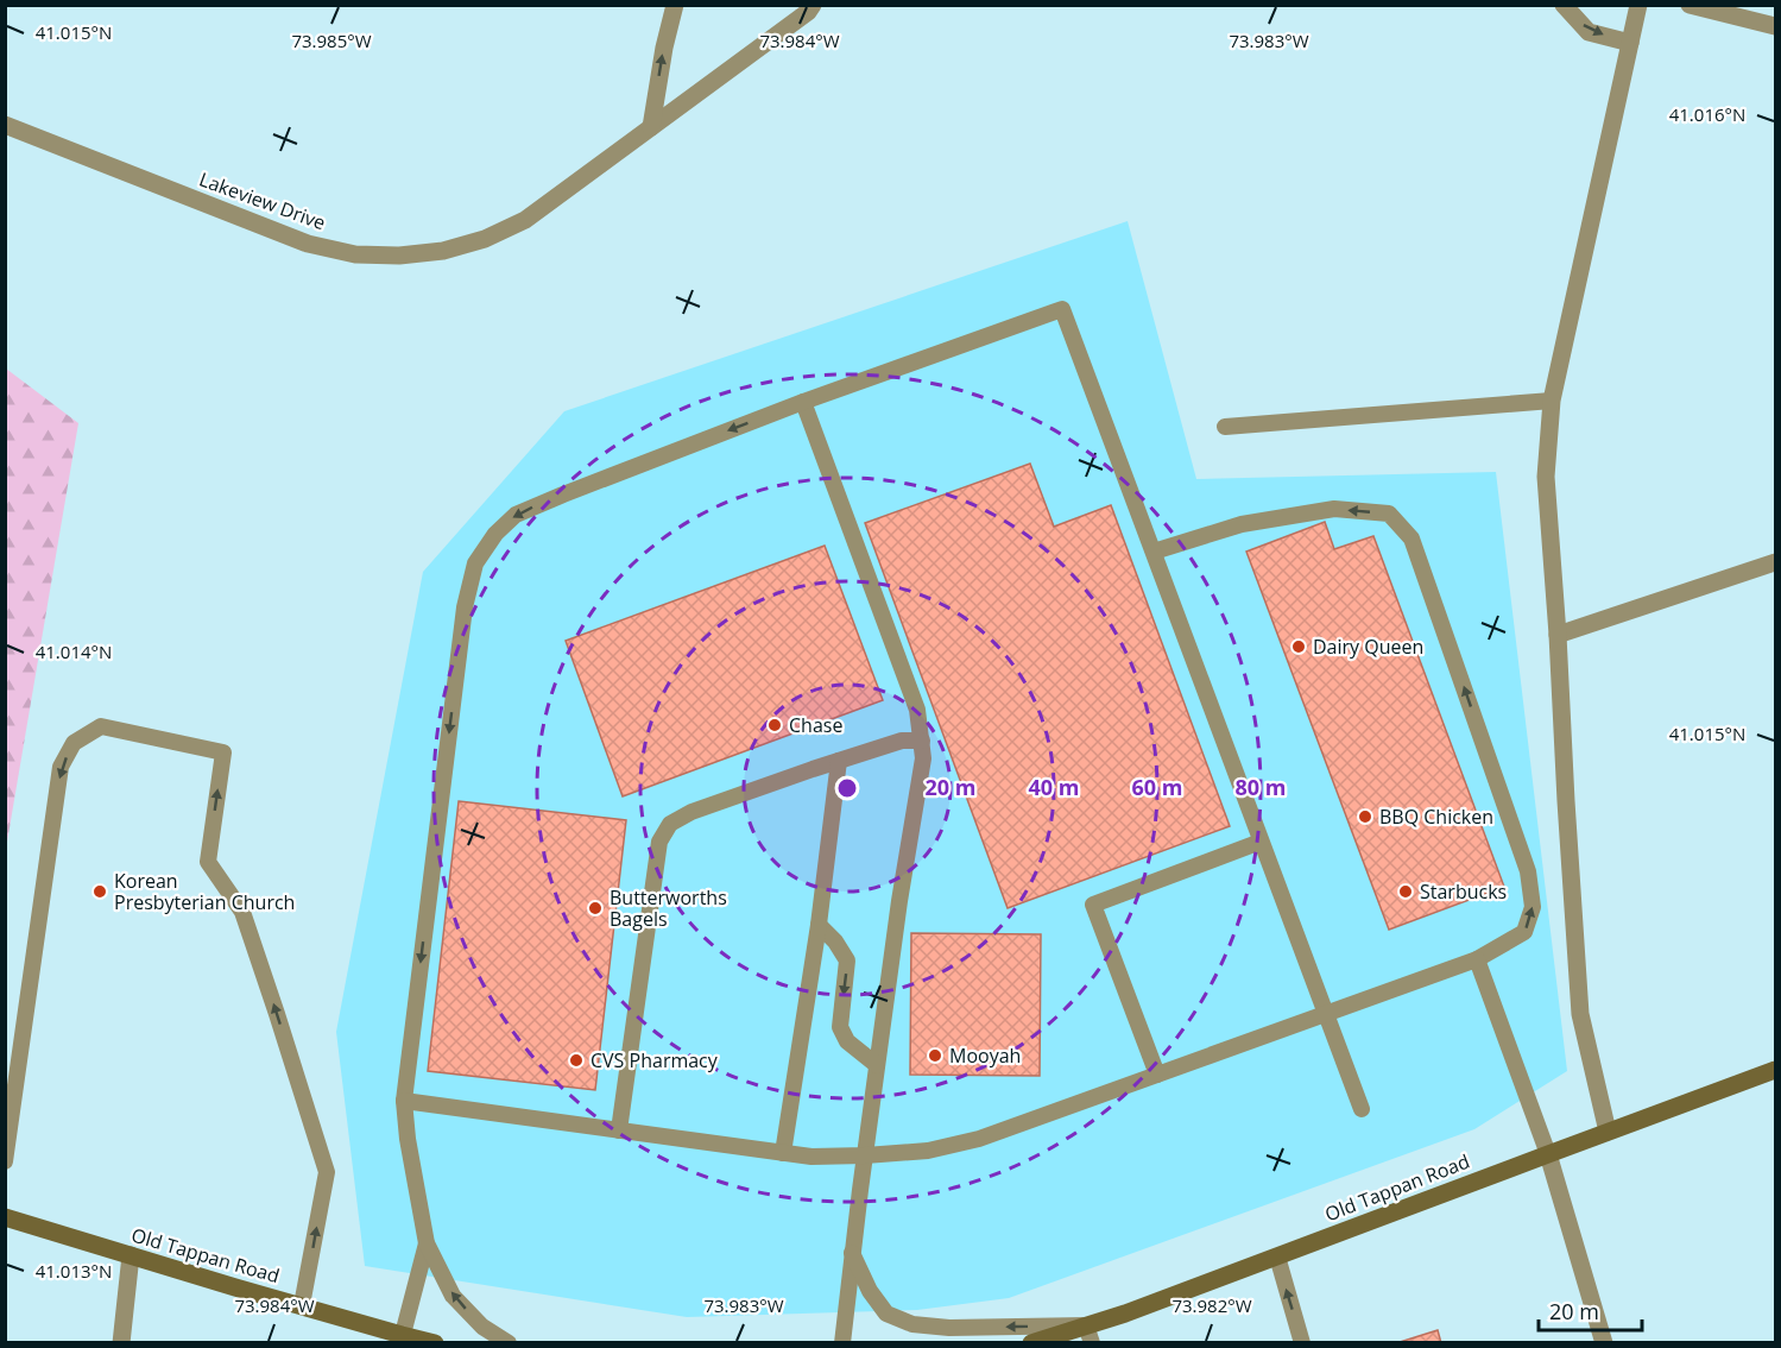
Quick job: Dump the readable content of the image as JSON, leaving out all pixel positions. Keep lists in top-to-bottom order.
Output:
{
  "streets": {
    "main road": ["Old Tappan Road"],
    "street": ["Lakeview Drive"]
  },
  "places": [
    "Dairy Queen",
    "Chase",
    "BBQ Chicken",
    "Korean Presbyterian Church",
    "Starbucks",
    "Butterworths Bagels",
    "Mooyah",
    "CVS Pharmacy"
  ],
  "scale_bar": "20 m",
  "coordinates": [
    "41.015°N",
    "73.985°W",
    "73.984°W",
    "73.983°W",
    "41.016°N",
    "41.014°N",
    "41.013°N",
    "73.982°W"
  ],
  "rings": [
    "20 m",
    "40 m",
    "60 m",
    "80 m"
  ]
}
